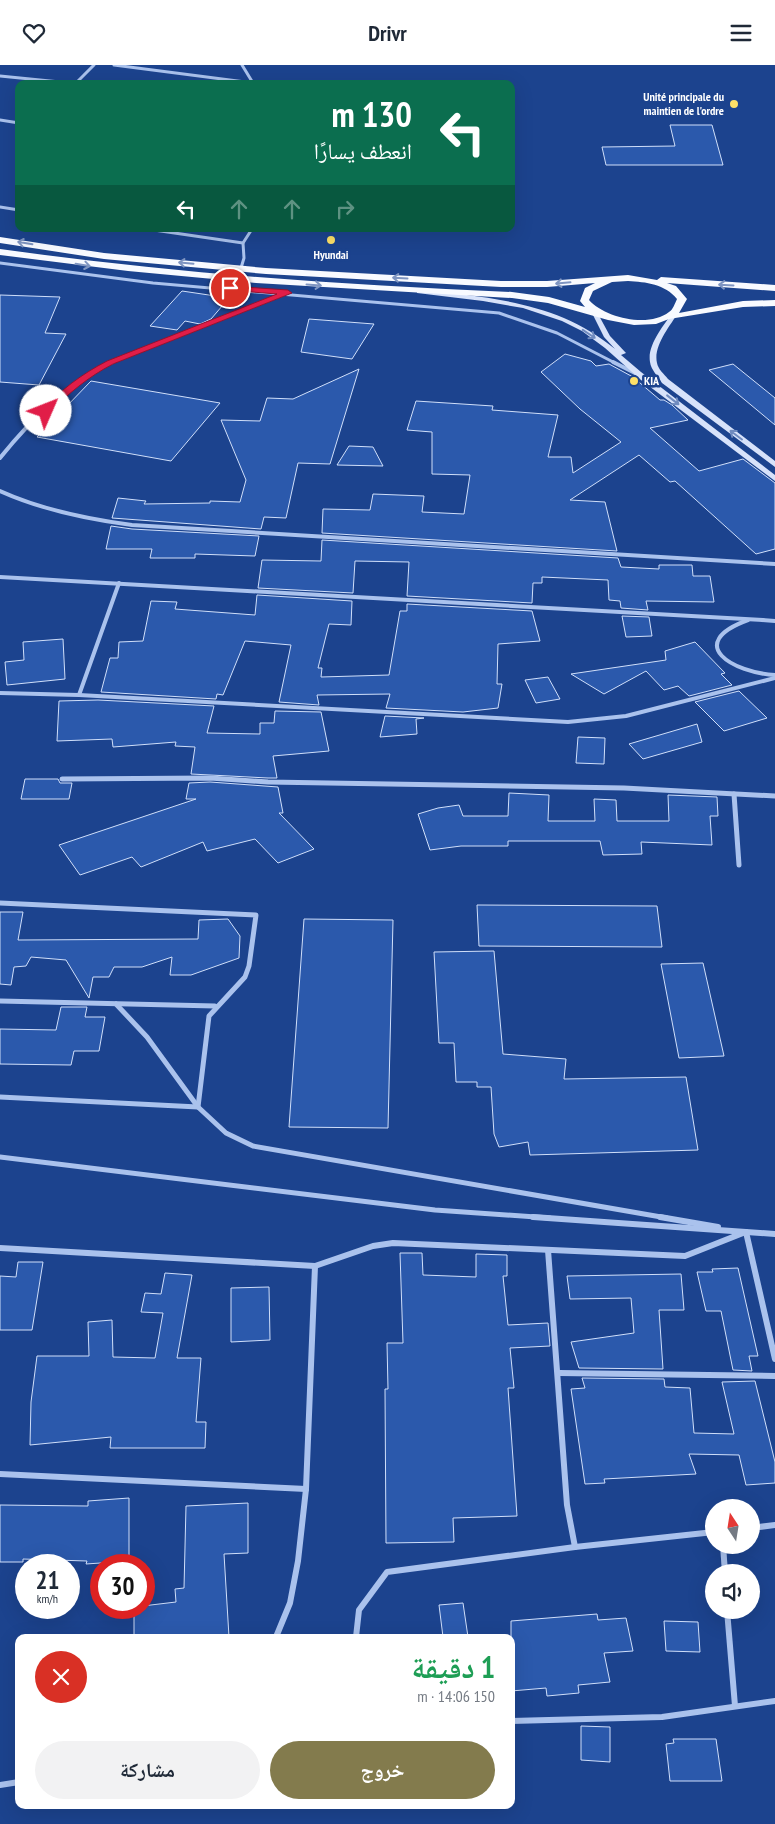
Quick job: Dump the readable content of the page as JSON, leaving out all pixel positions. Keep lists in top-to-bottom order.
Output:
{
  "places": ["Unité principale du maintien de l'ordre", "Hyundai", "KIA"],
  "north": "top",
  "page": {
    "header": "Drivr",
    "turn": ["130 m", "انعطف يسارًا"],
    "speed": "21 km/h",
    "limit": "30",
    "heading": ["1 دقيقة", "150 m · 14:06"],
    "buttons": ["خروج", "مشاركة"]
  }
}
